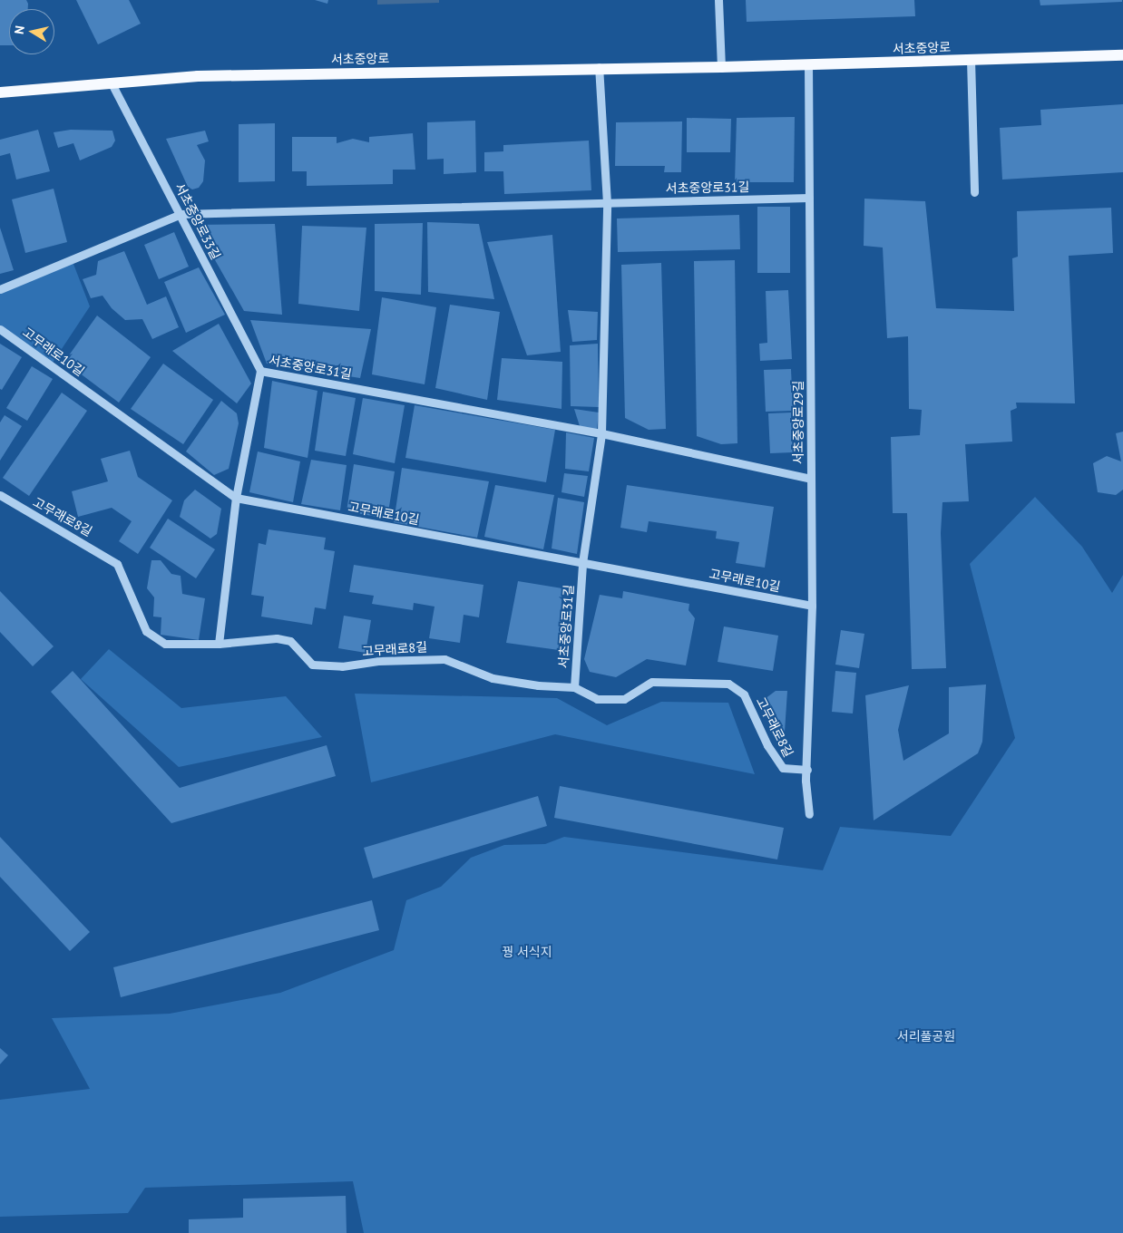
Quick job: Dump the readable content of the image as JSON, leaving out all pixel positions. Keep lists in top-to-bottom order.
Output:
{
  "streets": {
    "main road": ["서초중앙로"],
    "street": [
      "서초중앙로31길",
      "서초중앙로33길",
      "고무래로10길",
      "서초중앙로29길",
      "고무래로8길"
    ]
  },
  "crossings": [
    ["서초중앙로", "서초중앙로31길"],
    ["서초중앙로", "서초중앙로33길"],
    ["서초중앙로", "서초중앙로29길"],
    ["서초중앙로31길", "서초중앙로33길"],
    ["서초중앙로31길", "고무래로10길"],
    ["서초중앙로31길", "서초중앙로29길"],
    ["서초중앙로31길", "고무래로8길"],
    ["고무래로10길", "서초중앙로29길"],
    ["서초중앙로29길", "고무래로8길"]
  ],
  "parks": ["꿩 서식지", "서리풀공원"],
  "north": "left"
}
